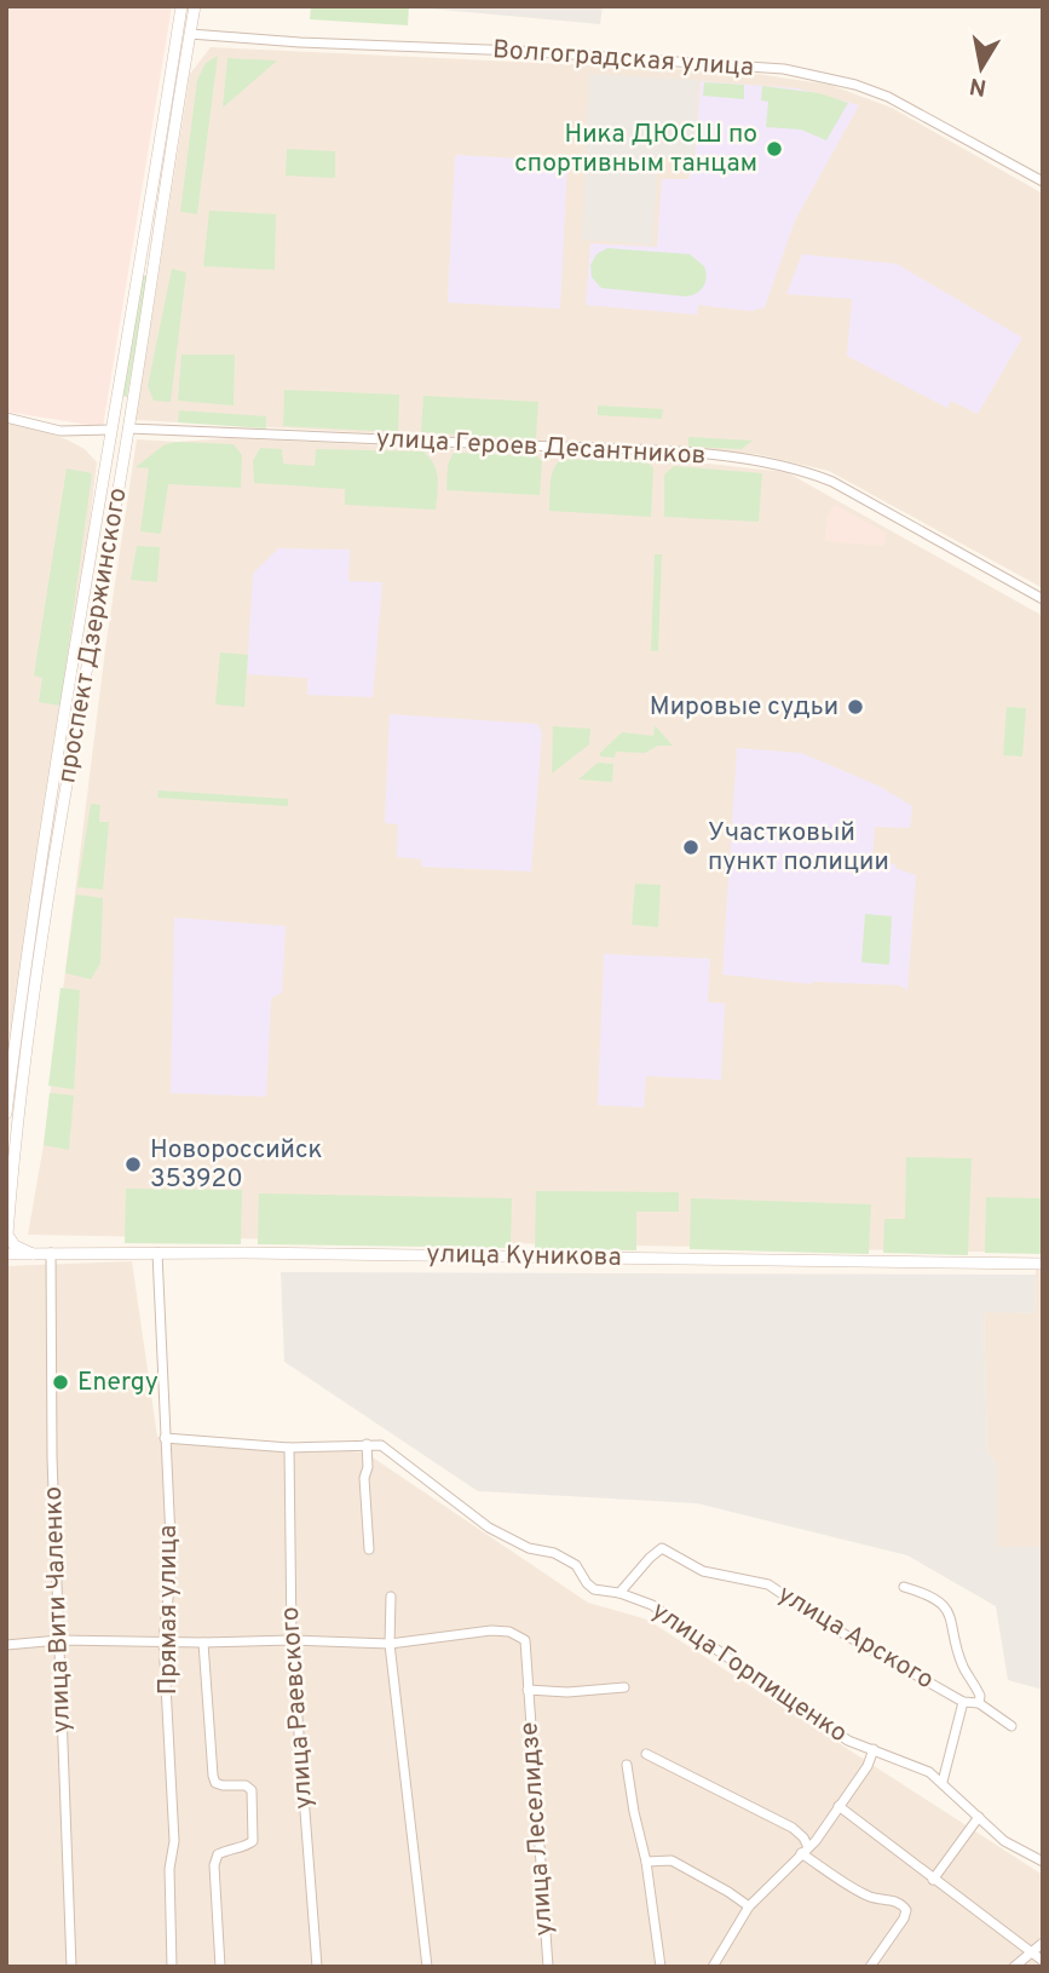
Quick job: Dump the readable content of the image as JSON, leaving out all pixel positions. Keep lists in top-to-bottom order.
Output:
{
  "streets": {
    "street": [
      "Волгоградская улица",
      "улица Героев Десантников",
      "проспект Дзержинского",
      "улица Куникова",
      "улица Вити Чаленко",
      "Прямая улица",
      "улица Арского",
      "улица Горпищенко",
      "улица Раевского",
      "улица Леселидзе"
    ]
  },
  "crossings": [
    ["Волгоградская улица", "проспект Дзержинского"],
    ["улица Героев Десантников", "проспект Дзержинского"],
    ["проспект Дзержинского", "улица Куникова"],
    ["улица Куникова", "улица Вити Чаленко"],
    ["улица Куникова", "Прямая улица"],
    ["Прямая улица", "улица Горпищенко"],
    ["улица Арского", "улица Горпищенко"],
    ["улица Горпищенко", "улица Раевского"]
  ],
  "places": [
    "Ника ДЮСШ по спортивным танцам",
    "Мировые судьи",
    "Участковый пункт полиции",
    "Новороссийск 353920",
    "Energy"
  ],
  "north": "bottom"
}
